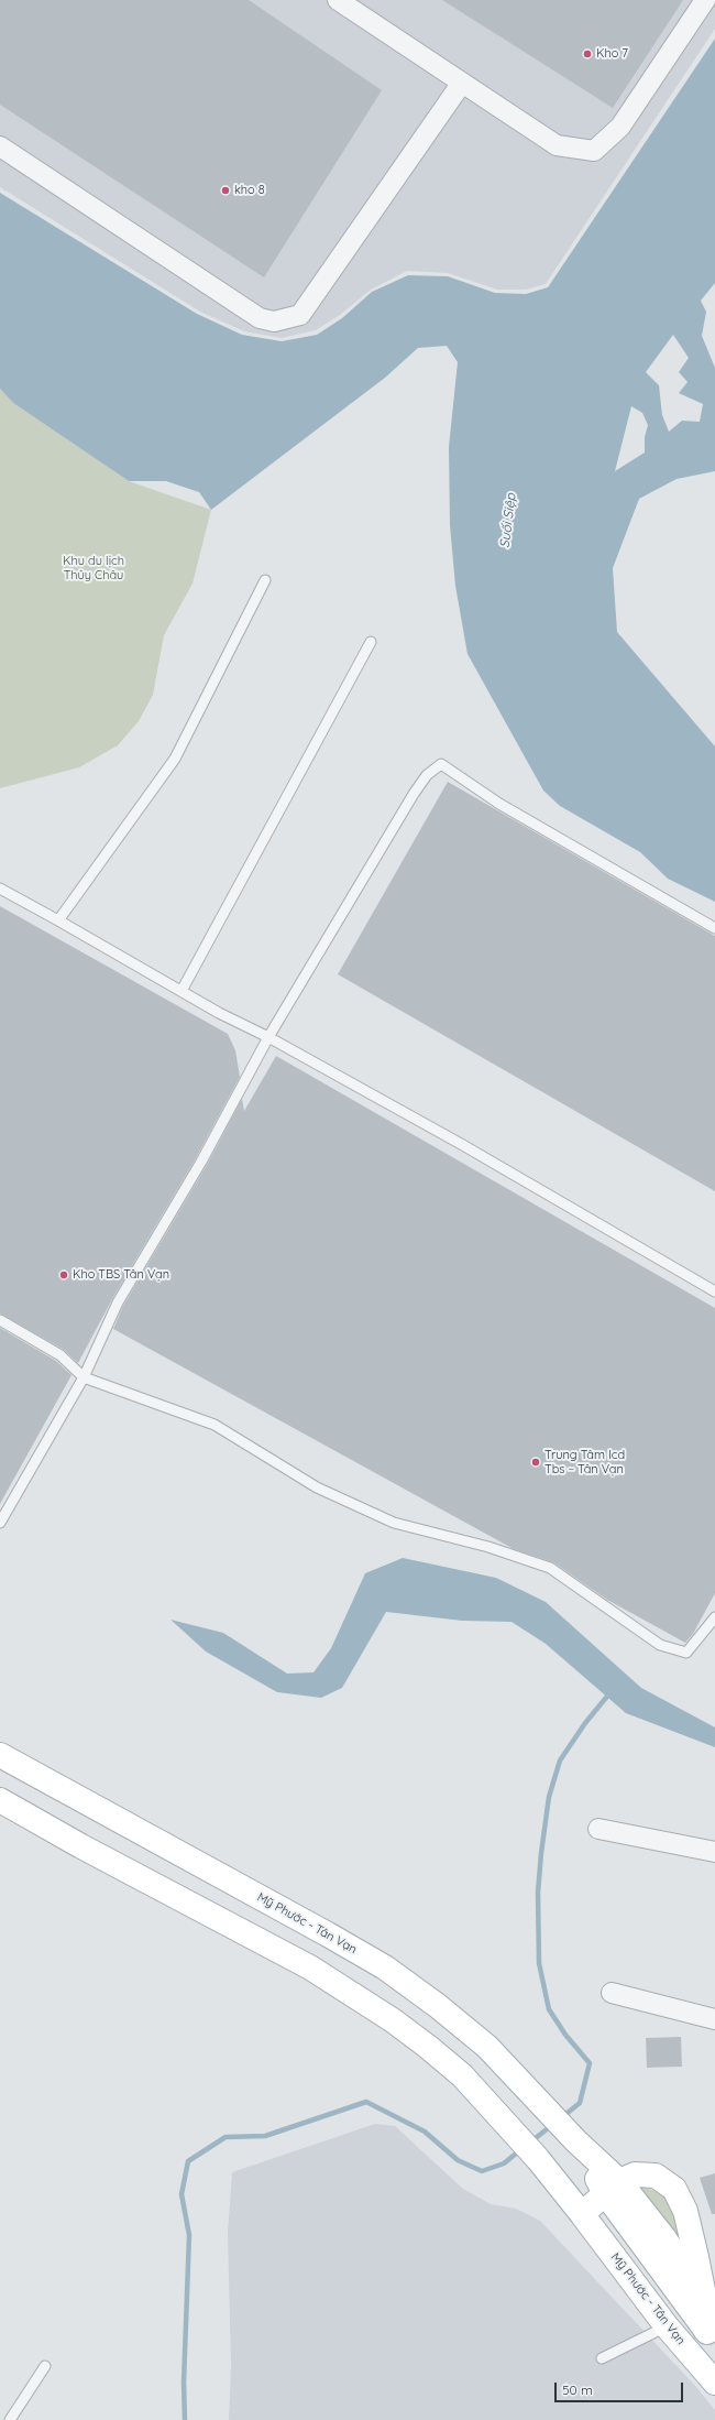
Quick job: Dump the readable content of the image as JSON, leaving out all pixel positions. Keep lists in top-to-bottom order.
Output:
{
  "streets": {
    "main road": ["Mỹ Phước - Tân Vạn"]
  },
  "water": ["Suối Siệp"],
  "parks": ["Khu du lịch Thủy Châu"],
  "places": [
    "Kho 7",
    "kho 8",
    "Kho TBS Tân Vạn",
    "Trung Tâm Icd Tbs – Tân Vạn"
  ],
  "scale_bar": "50 m"
}
